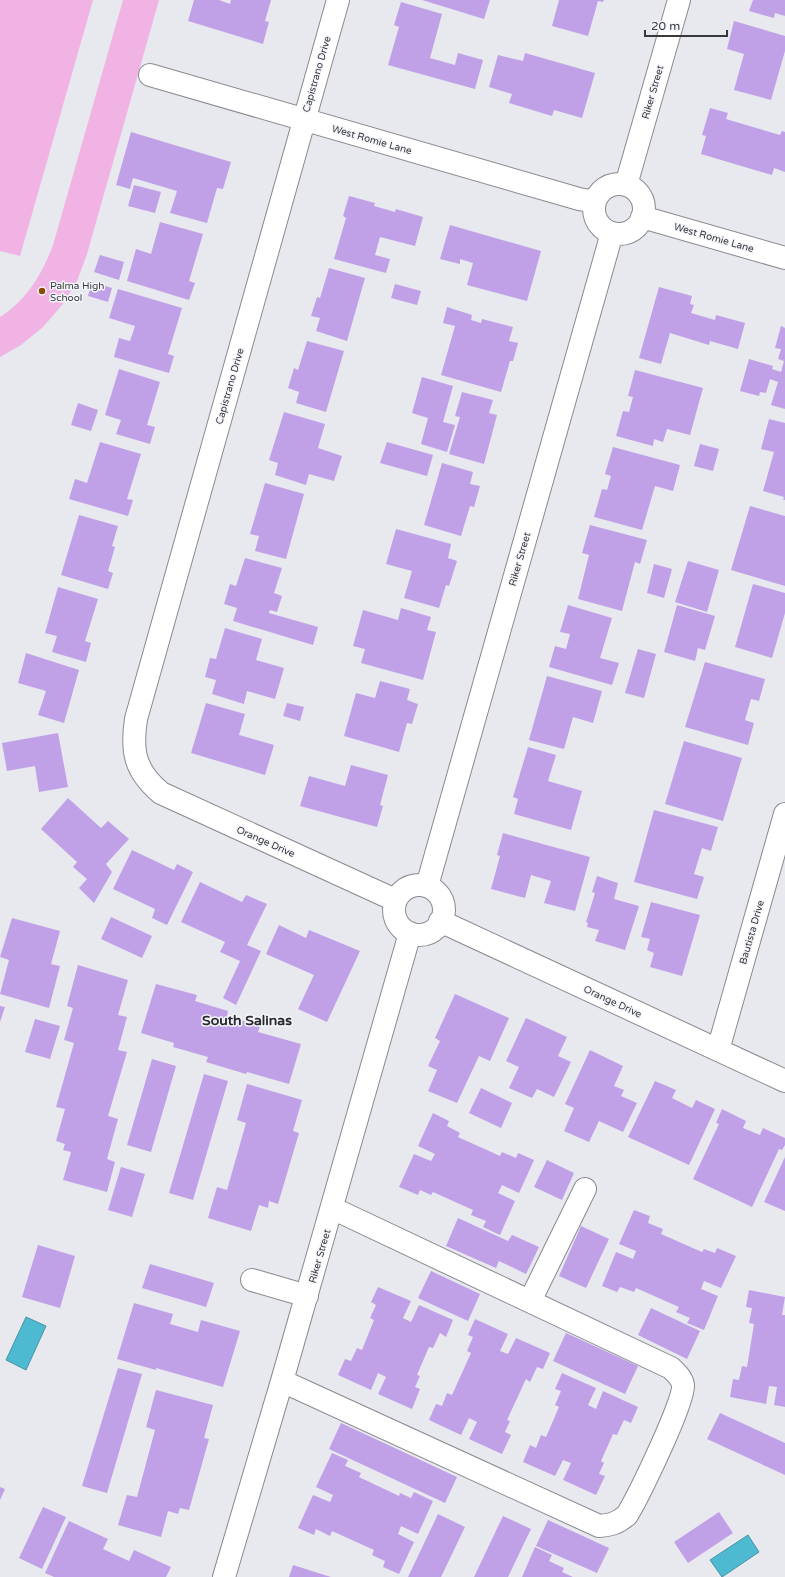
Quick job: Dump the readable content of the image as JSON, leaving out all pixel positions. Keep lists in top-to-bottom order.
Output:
{
  "streets": {
    "street": [
      "Capistrano Drive",
      "Riker Street",
      "West Romie Lane",
      "Orange Drive",
      "Bautista Drive"
    ]
  },
  "crossings": [
    ["Capistrano Drive", "West Romie Lane"],
    ["Capistrano Drive", "Orange Drive"],
    ["Riker Street", "West Romie Lane"],
    ["Riker Street", "Orange Drive"],
    ["Orange Drive", "Bautista Drive"]
  ],
  "districts": ["South Salinas"],
  "places": ["Palma High School"],
  "scale_bar": "20 m"
}
